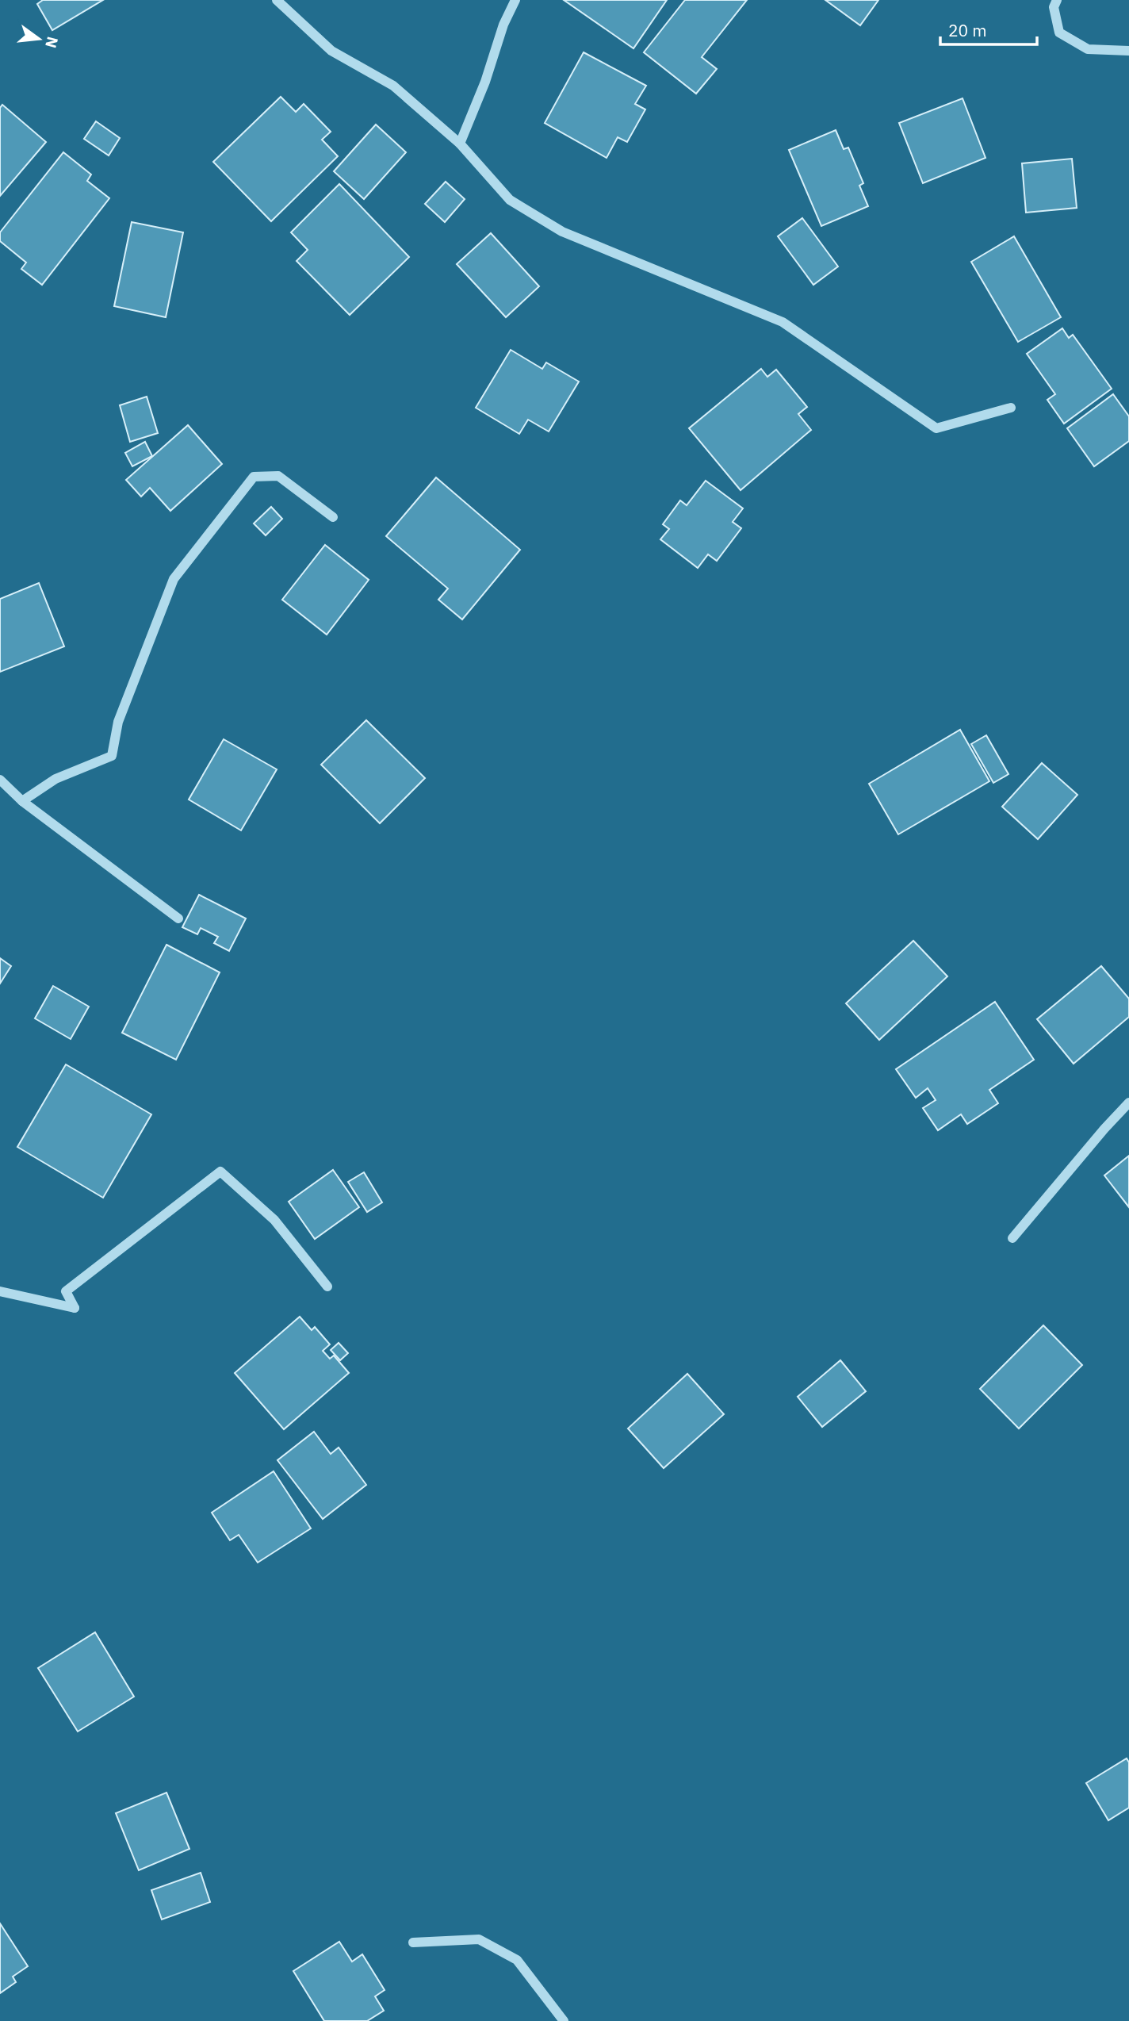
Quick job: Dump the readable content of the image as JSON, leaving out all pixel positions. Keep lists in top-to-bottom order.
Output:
{
  "scale_bar": "20 m",
  "north": "right"
}
